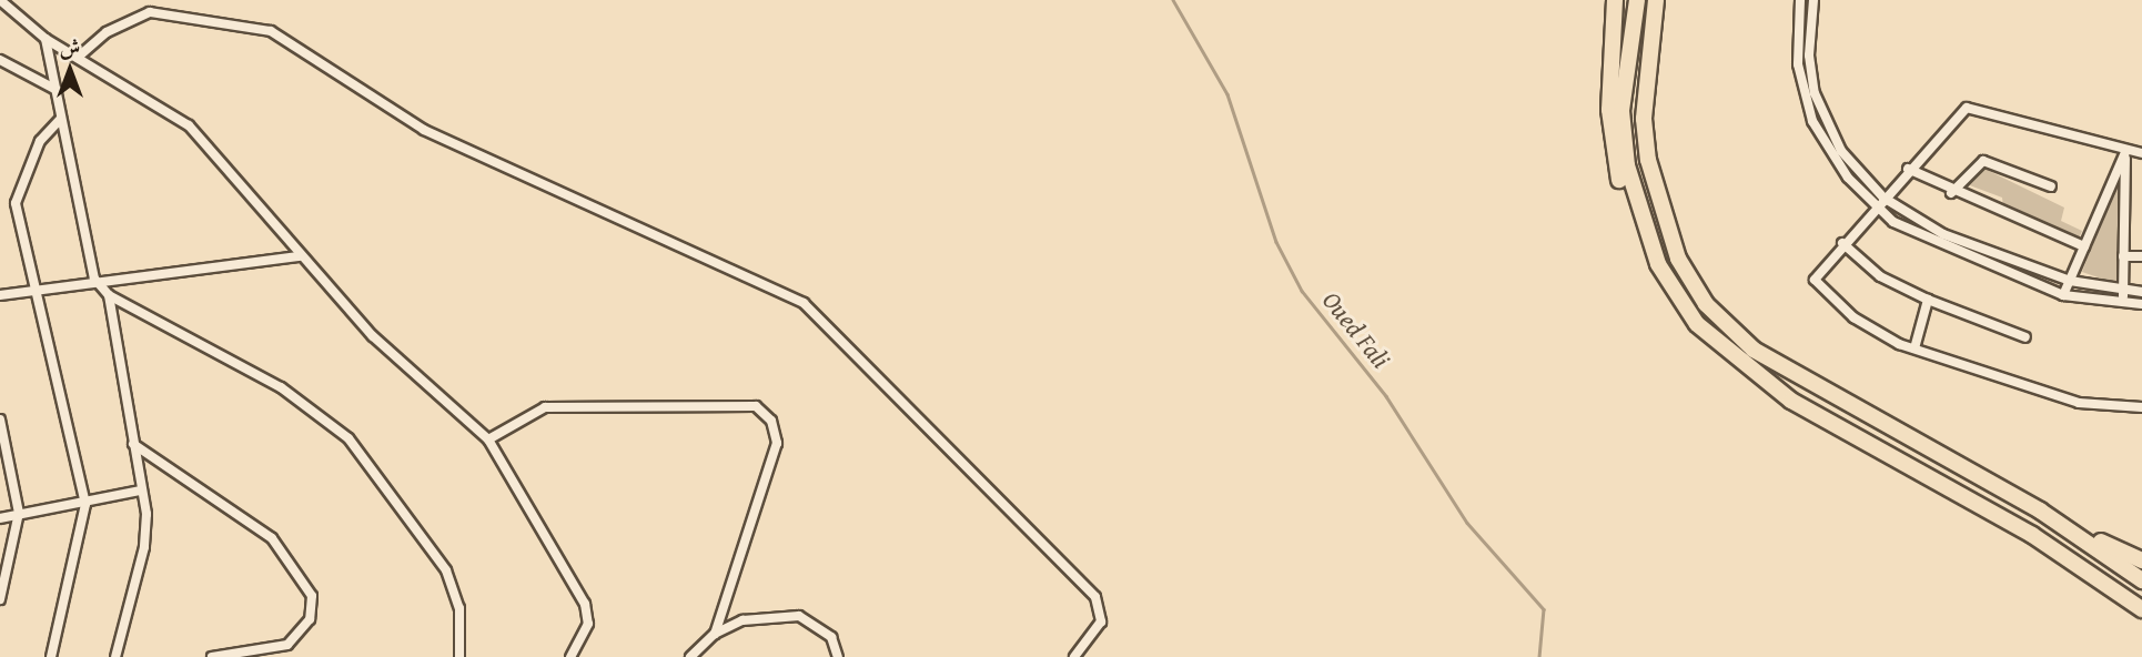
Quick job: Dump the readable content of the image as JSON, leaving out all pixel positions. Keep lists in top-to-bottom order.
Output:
{
  "water": ["Oued Fali"],
  "north": "top"
}
